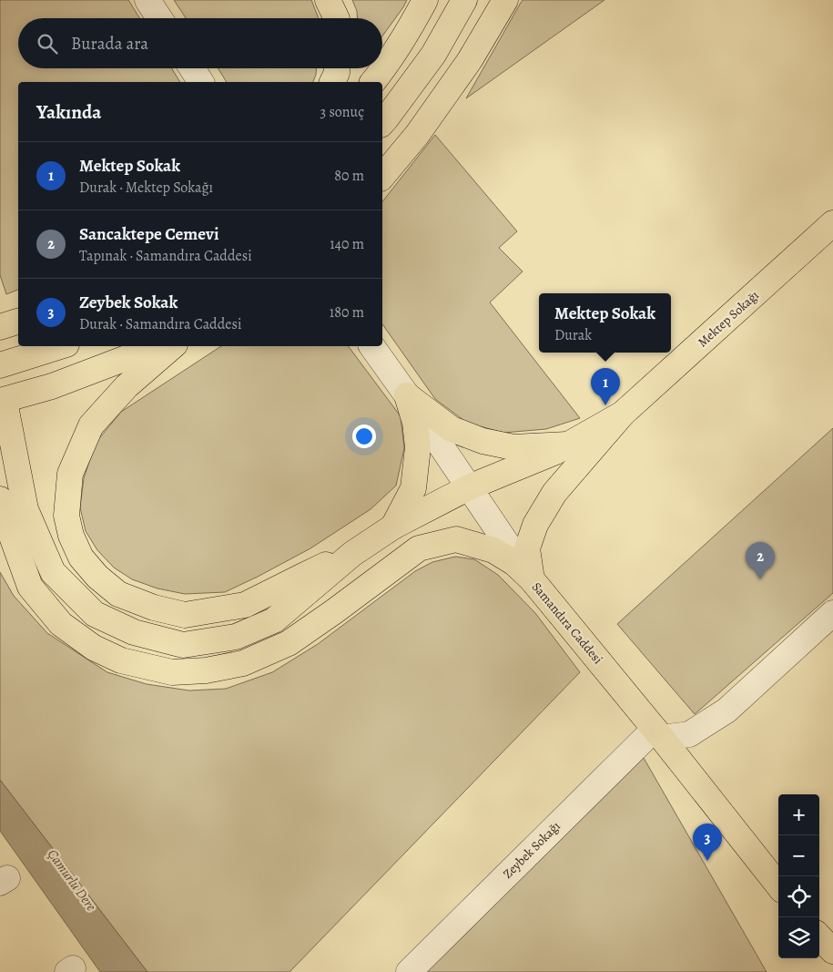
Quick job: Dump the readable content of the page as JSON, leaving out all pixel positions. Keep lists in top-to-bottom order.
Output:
{
  "streets": {
    "main road": ["Mektep Sokağı", "Samandıra Caddesi"],
    "street": ["Zeybek Sokağı"]
  },
  "crossings": [
    ["Samandıra Caddesi", "Zeybek Sokağı"]
  ],
  "water": ["Çamurlu Dere"],
  "page": {
    "search": "Burada ara",
    "heading": ["Yakında", "3 sonuç"],
    "list": [
      {
        "mark": "1",
        "name": "Mektep Sokak",
        "note": "Durak · Mektep Sokağı",
        "value": "80 m"
      },
      {
        "mark": "2",
        "name": "Sancaktepe Cemevi",
        "note": "Tapınak · Samandıra Caddesi",
        "value": "140 m"
      },
      {
        "mark": "3",
        "name": "Zeybek Sokak",
        "note": "Durak · Samandıra Caddesi",
        "value": "180 m"
      }
    ],
    "popup": ["Mektep Sokak", "Durak"],
    "pins": ["1", "2", "3"],
    "map_buttons": ["+", "−"]
  }
}
